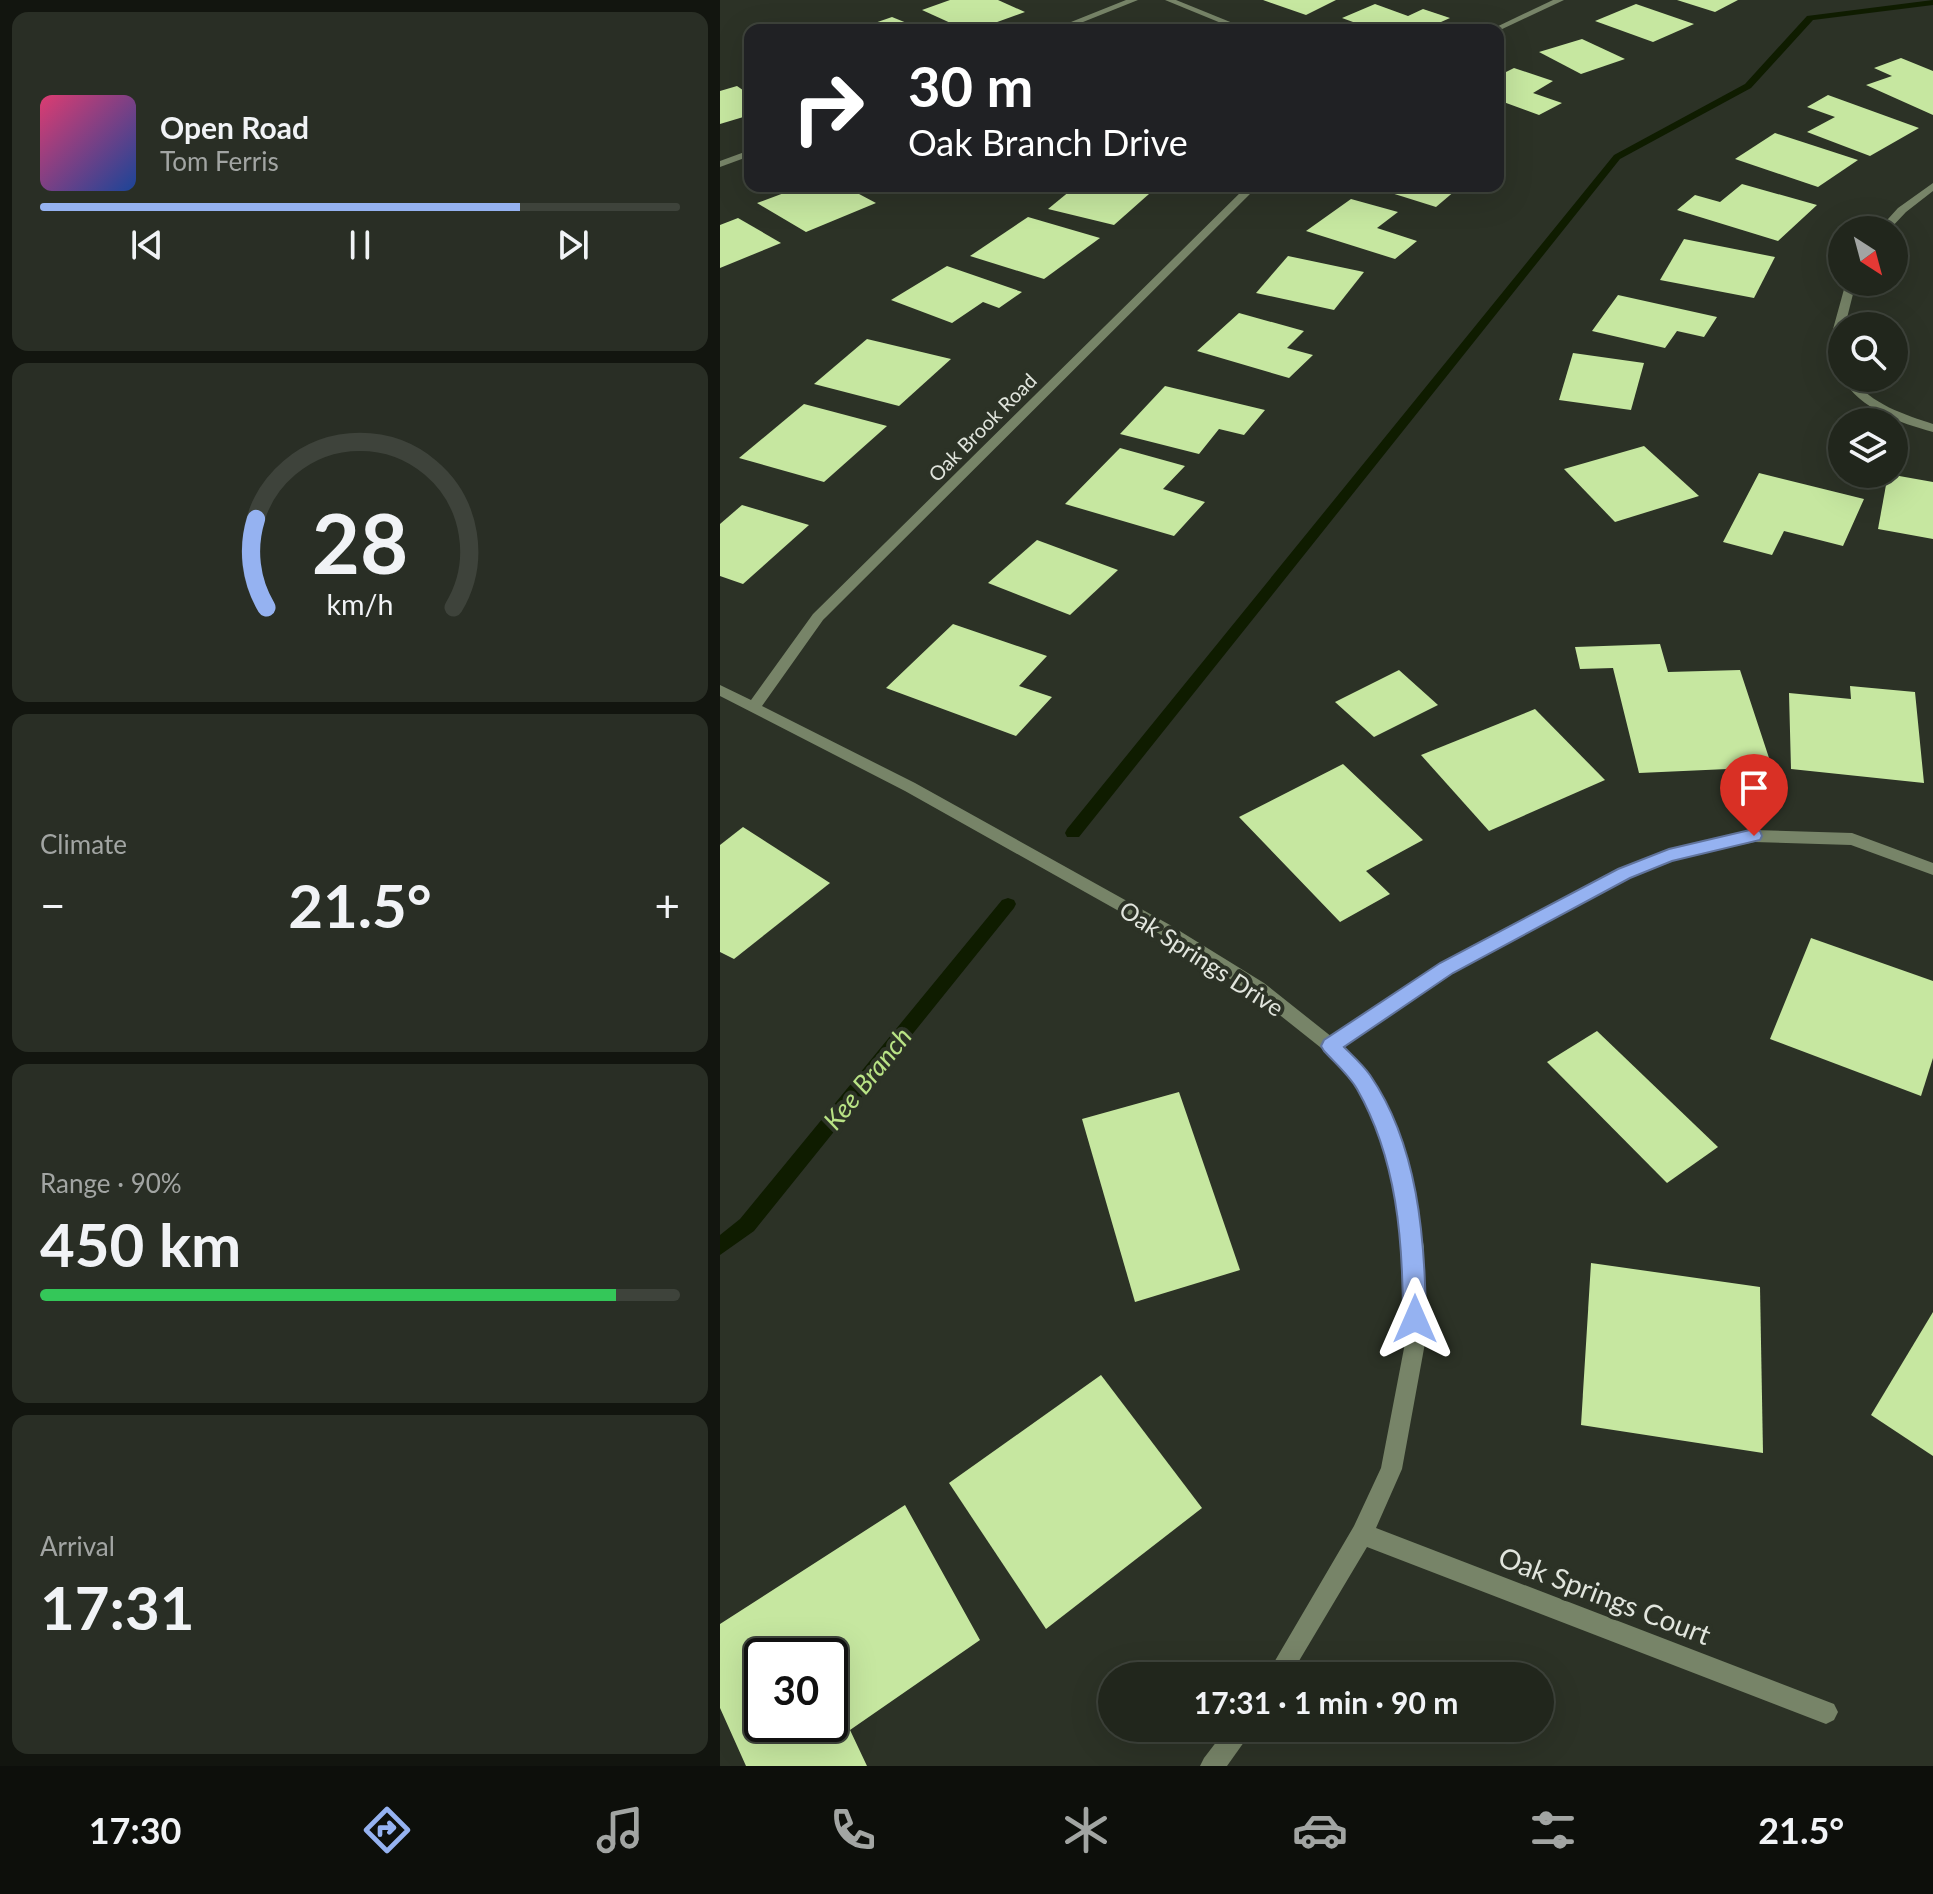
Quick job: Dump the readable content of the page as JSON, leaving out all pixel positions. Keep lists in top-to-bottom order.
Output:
{
  "streets": {
    "street": ["Oak Brook Road", "Oak Springs Drive", "Oak Springs Court"]
  },
  "crossings": [
    ["Oak Brook Road", "Oak Springs Drive"],
    ["Oak Springs Drive", "Oak Springs Court"]
  ],
  "water": ["Kee Branch"],
  "north": "bottom right",
  "page": {
    "turn": ["30 m", "Oak Branch Drive"],
    "song": ["Open Road", "Tom Ferris"],
    "tile": [
      "Climate",
      ["Range · 90%", "450 km"],
      ["Arrival", "17:31"]
    ],
    "heat": ["−", "21.5°", "+"],
    "limit": "30",
    "trip": "17:31 · 1 min · 90 m",
    "tabs": ["17:30", "21.5°"],
    "gauge": ["28", "km/h"]
  }
}
